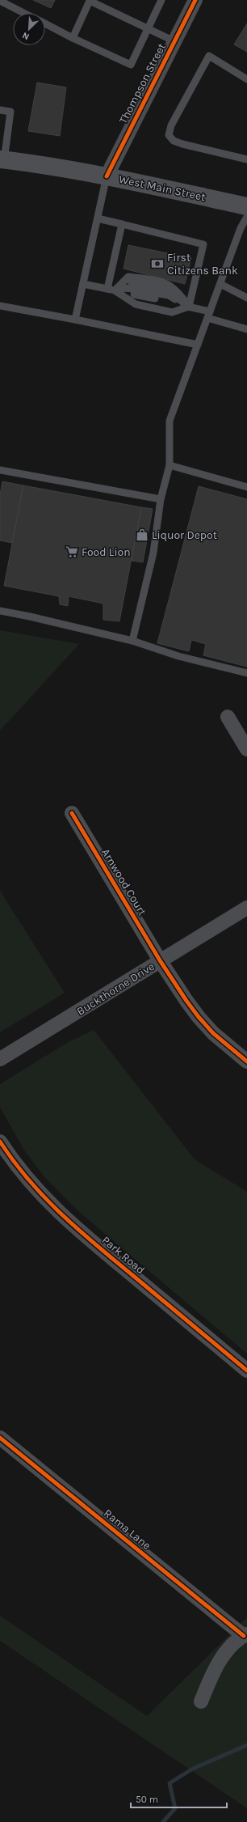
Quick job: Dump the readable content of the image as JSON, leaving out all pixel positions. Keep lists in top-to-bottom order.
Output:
{
  "streets": {
    "main road": ["West Main Street"],
    "street": [
      "Thompson Street",
      "Arnwood Court",
      "Buckthorne Drive",
      "Park Road",
      "Rama Lane"
    ]
  },
  "crossings": [
    ["Thompson Street", "West Main Street"],
    ["Arnwood Court", "Buckthorne Drive"]
  ],
  "places": {
    "bank": ["First Citizens Bank"],
    "shop": ["Liquor Depot"],
    "supermarket": ["Food Lion"]
  },
  "scale_bar": "50 m",
  "north": "bottom left"
}
